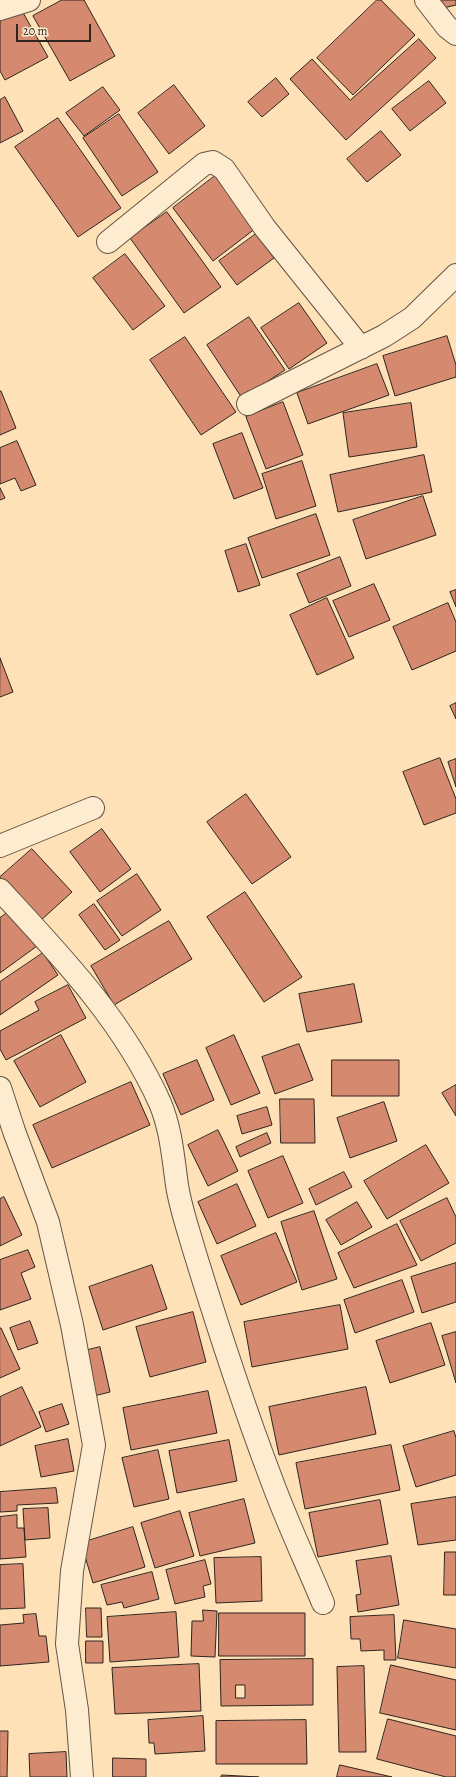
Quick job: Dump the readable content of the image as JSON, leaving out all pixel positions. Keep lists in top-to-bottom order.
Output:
{
  "scale_bar": "20 m"
}
